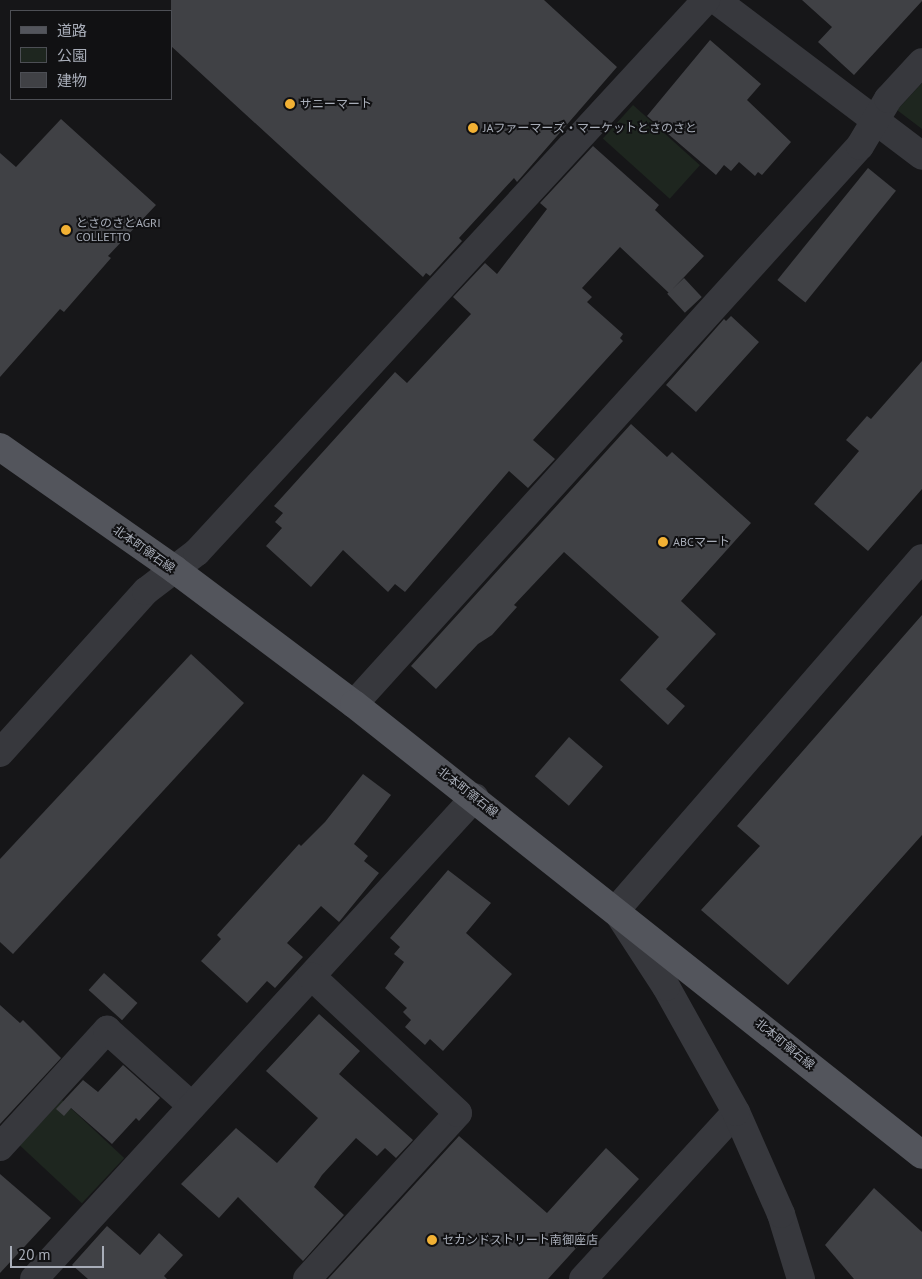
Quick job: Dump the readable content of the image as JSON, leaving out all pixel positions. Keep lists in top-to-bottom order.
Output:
{
  "streets": {
    "main road": ["北本町領石線"]
  },
  "places": [
    "サニーマート",
    "JAファーマーズ・マーケットとさのさと",
    "とさのさとAGRI COLLETTO",
    "ABCマート",
    "セカンドストリート南御座店"
  ],
  "legend": ["道路", "公園", "建物"],
  "scale_bar": "20 m"
}
